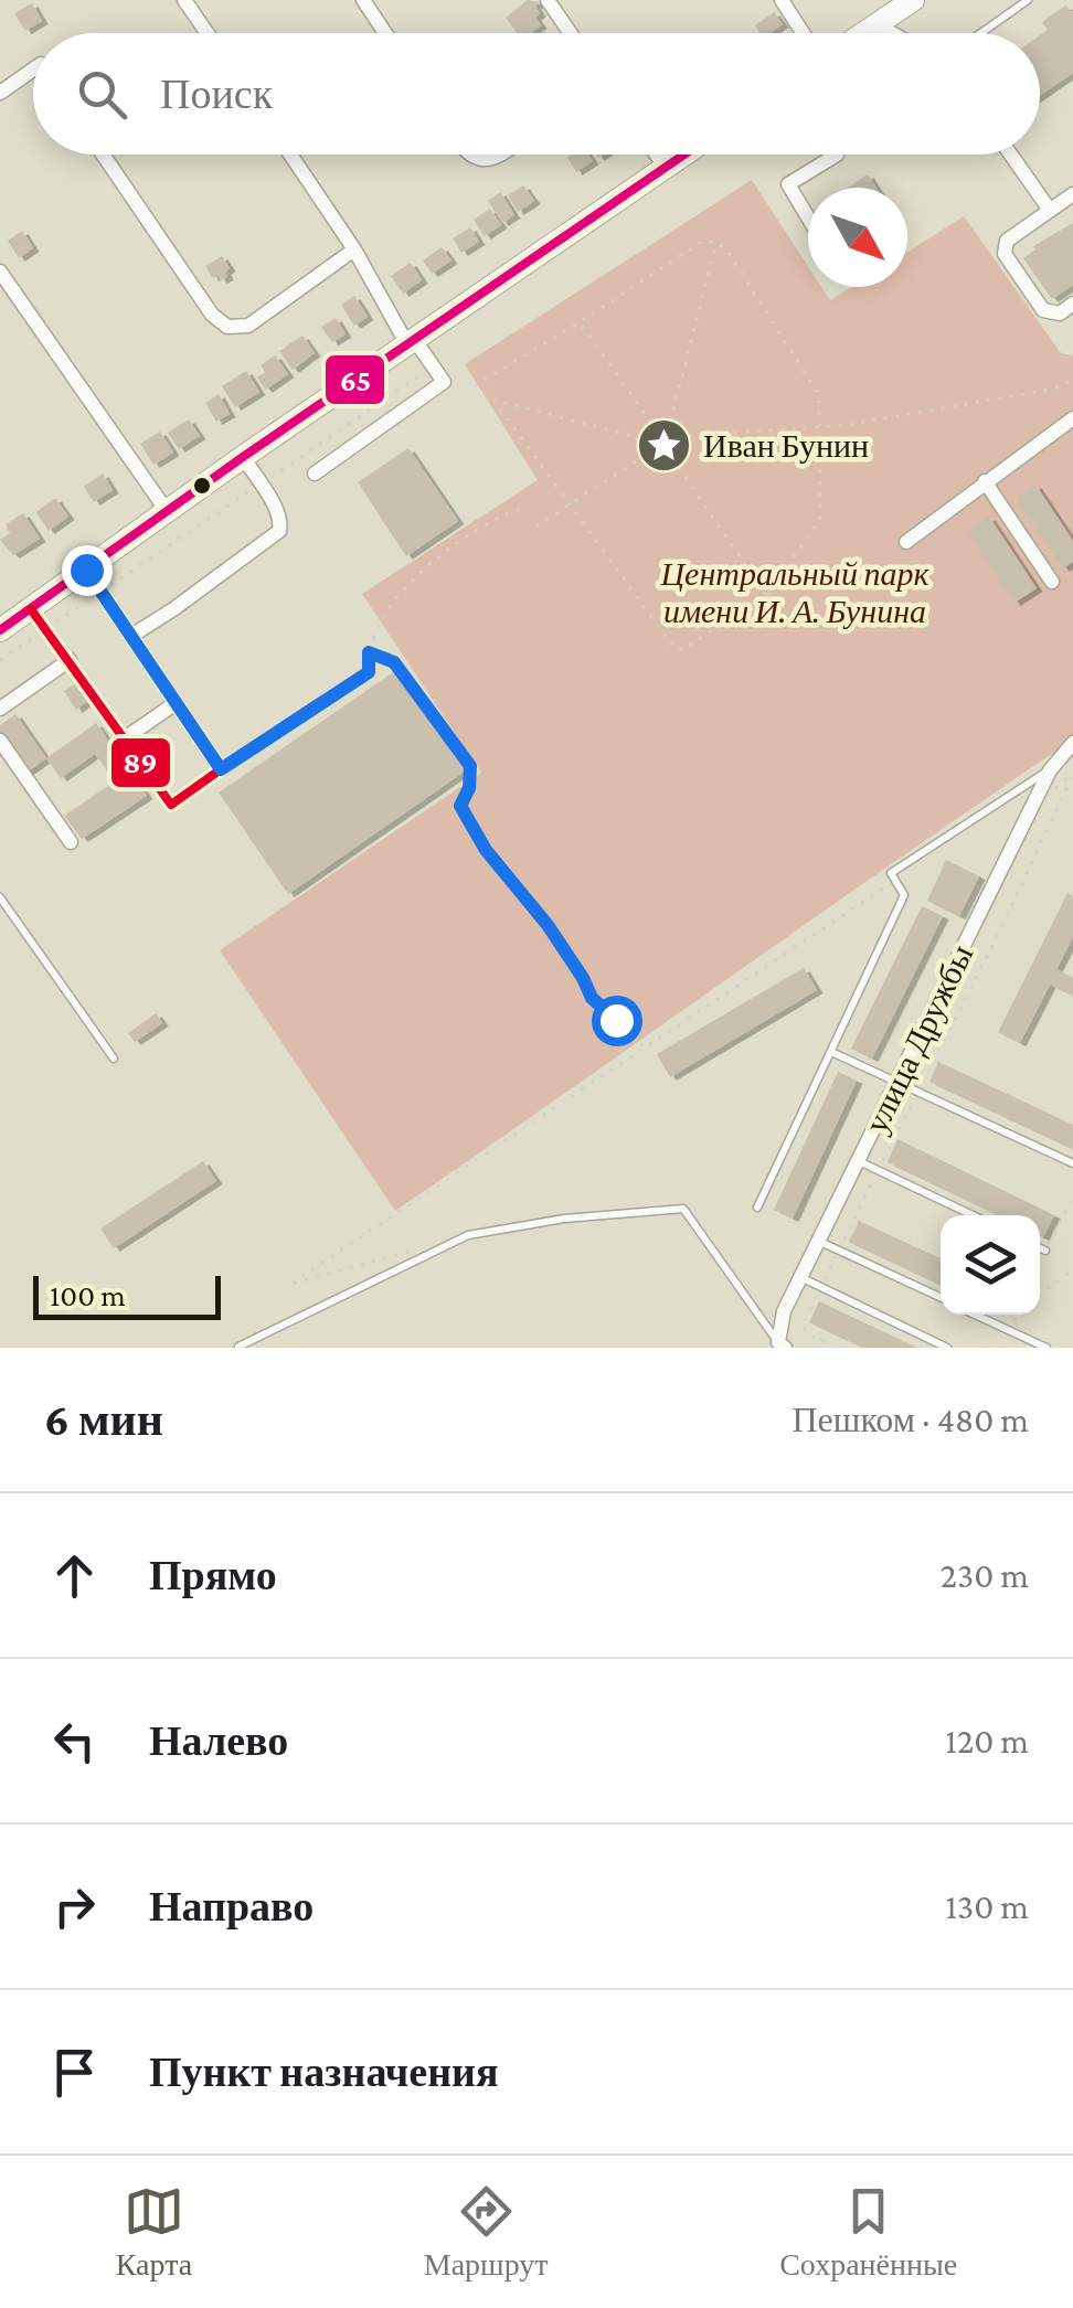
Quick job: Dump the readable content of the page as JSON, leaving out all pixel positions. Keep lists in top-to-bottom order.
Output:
{
  "streets": {
    "street": ["улица Дружбы"]
  },
  "parks": ["Центральный парк имени И. А. Бунина"],
  "places": {
    "place": ["Иван Бунин"]
  },
  "lines": ["transit line 65", "transit line 89"],
  "scale_bar": "100 m",
  "north": "bottom right",
  "page": {
    "search": "Поиск",
    "scale": "100 m",
    "heading": ["6 мин", "Пешком · 480 m"],
    "list": [
      ["Прямо", "230 m"],
      ["Налево", "120 m"],
      ["Направо", "130 m"],
      "Пункт назначения"
    ],
    "nav": ["Карта", "Маршрут", "Сохранённые"]
  }
}
